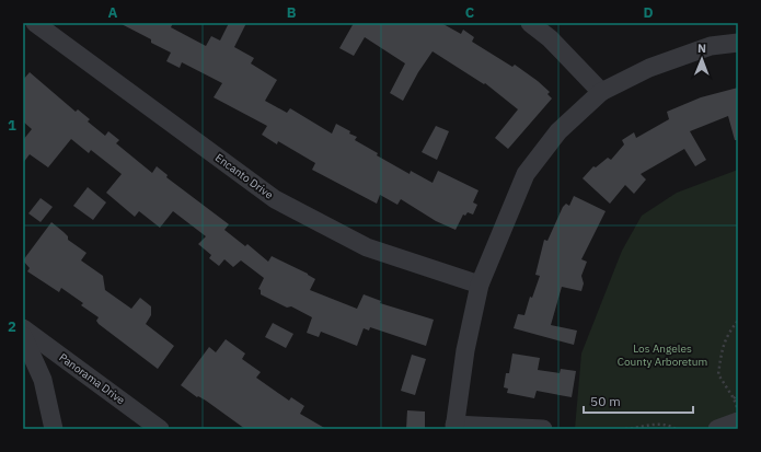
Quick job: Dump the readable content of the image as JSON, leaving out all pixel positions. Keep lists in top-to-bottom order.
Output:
{
  "streets": {
    "street": ["Encanto Drive", "Panorama Drive"]
  },
  "parks": ["Los Angeles County Arboretum"],
  "scale_bar": "50 m",
  "north": "top",
  "grid": {
    "columns": [
      "A",
      "B",
      "C",
      "D"
    ],
    "rows": ["1", "2"]
  }
}
